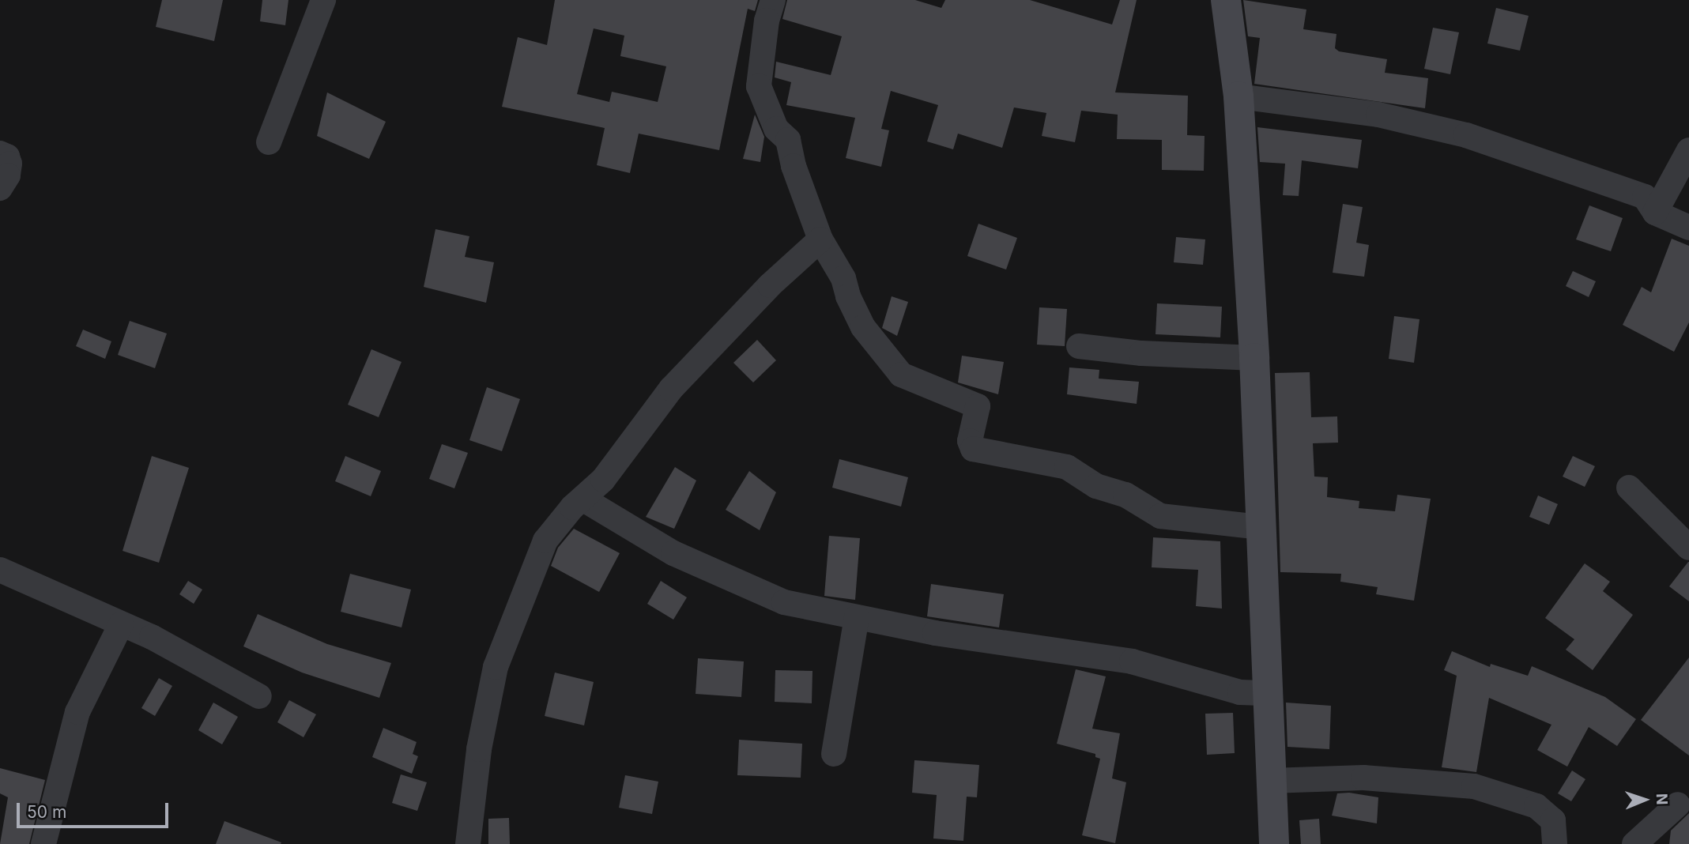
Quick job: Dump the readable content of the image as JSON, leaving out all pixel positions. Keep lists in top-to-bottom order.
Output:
{
  "scale_bar": "50 m",
  "north": "right"
}
